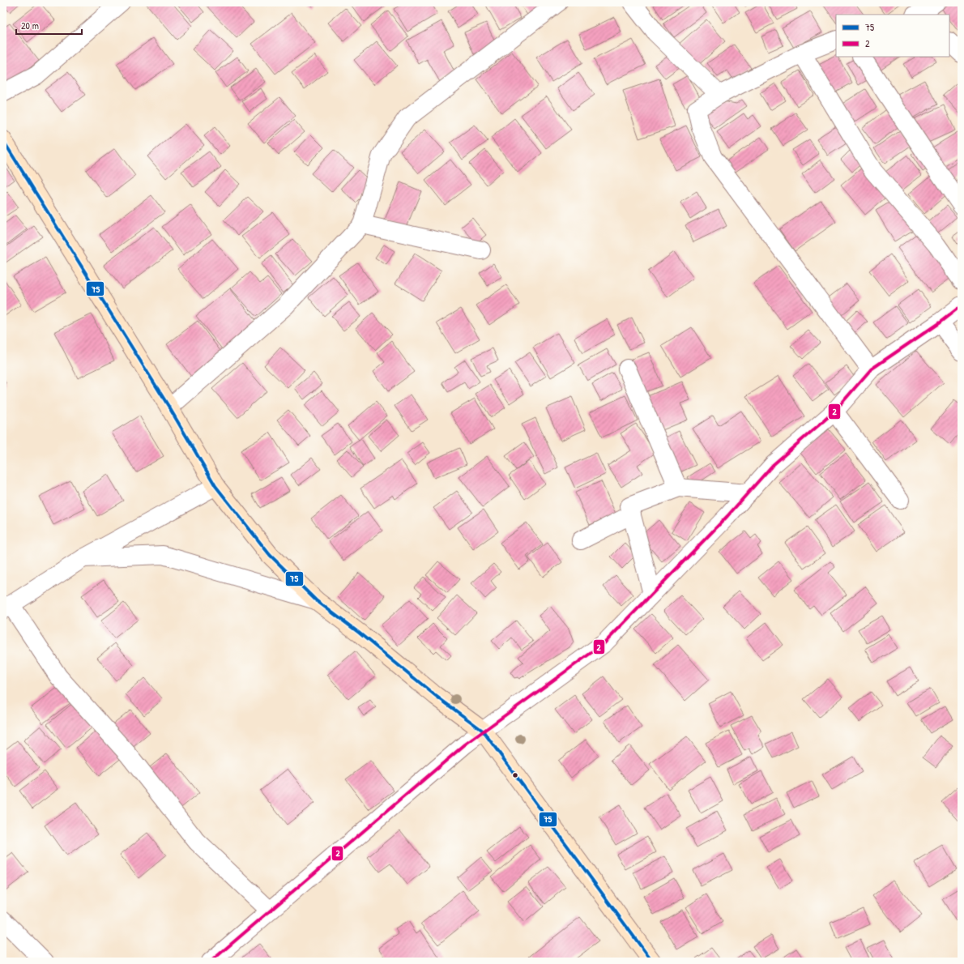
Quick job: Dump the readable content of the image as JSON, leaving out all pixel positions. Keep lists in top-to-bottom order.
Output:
{
  "lines": ["transit line 75", "transit line 2"],
  "legend": ["75", "2"],
  "scale_bar": "20 m"
}
